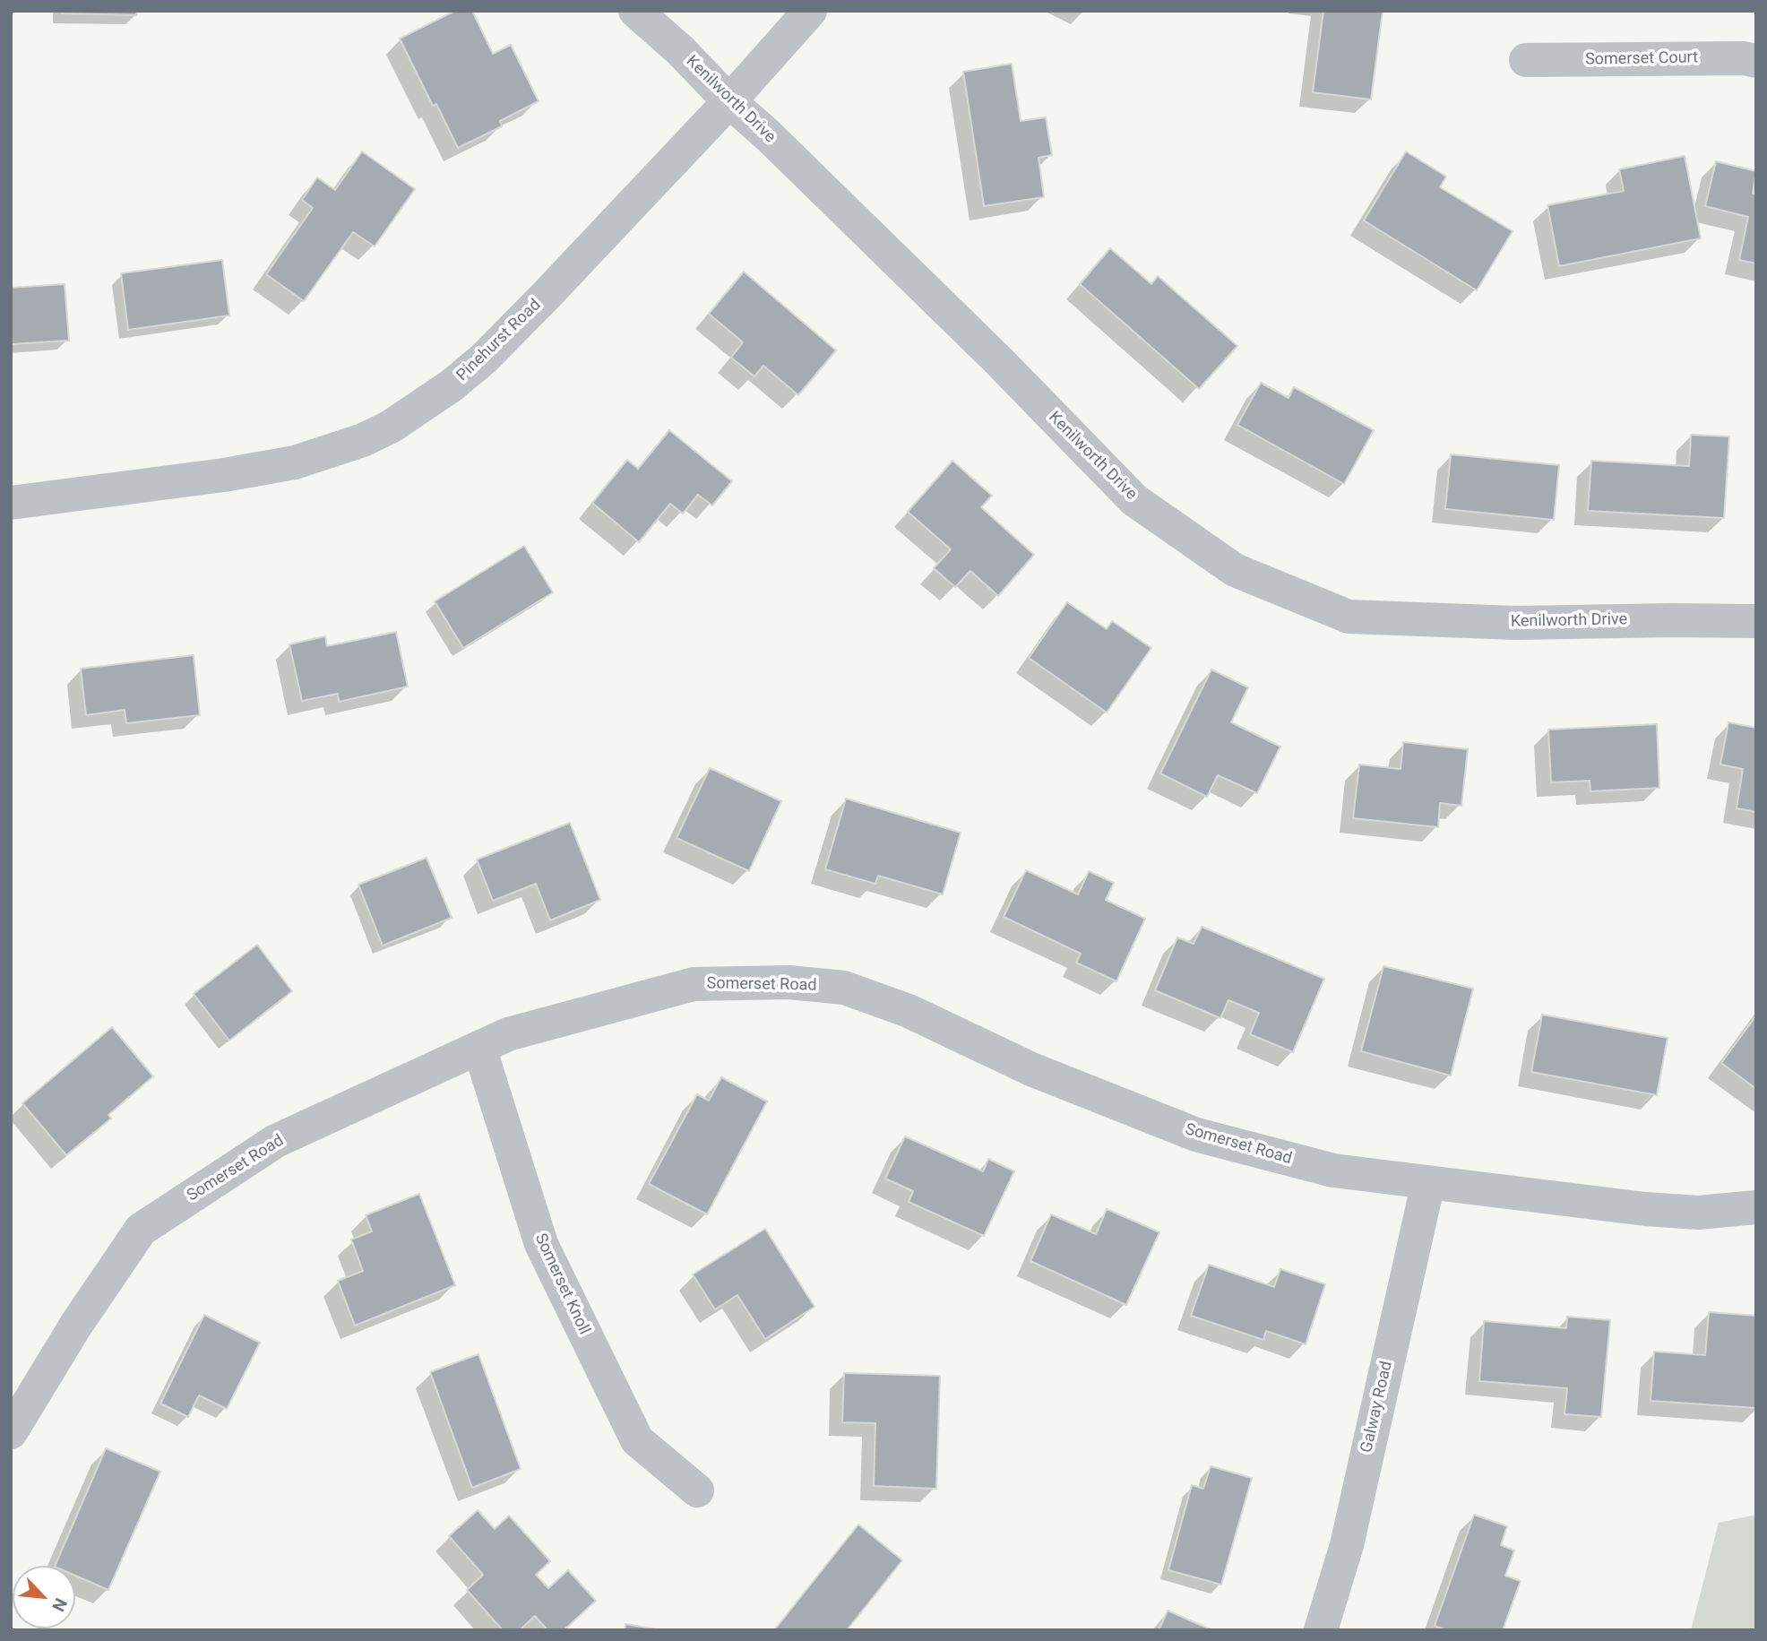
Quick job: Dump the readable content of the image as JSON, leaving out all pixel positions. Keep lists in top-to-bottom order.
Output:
{
  "streets": {
    "street": [
      "Somerset Court",
      "Kenilworth Drive",
      "Pinehurst Road",
      "Somerset Road",
      "Somerset Knoll",
      "Galway Road"
    ]
  },
  "crossings": [
    ["Kenilworth Drive", "Pinehurst Road"],
    ["Somerset Road", "Somerset Knoll"],
    ["Somerset Road", "Galway Road"]
  ],
  "north": "bottom right"
}
